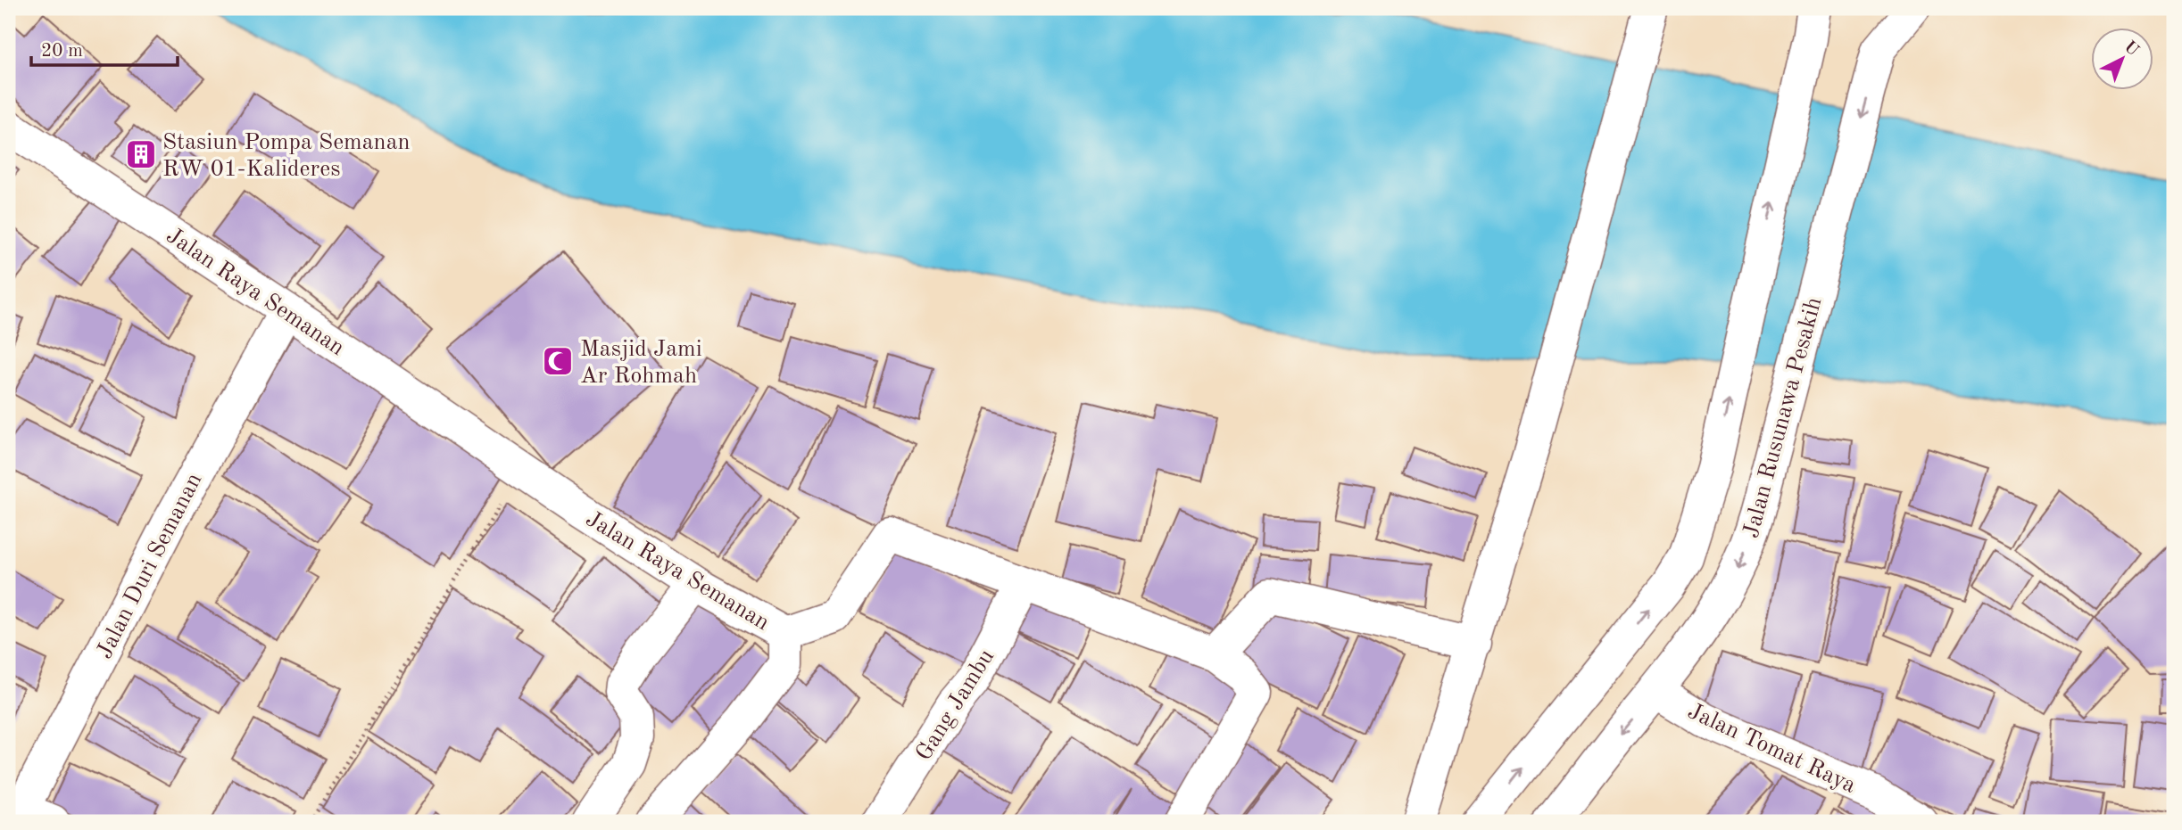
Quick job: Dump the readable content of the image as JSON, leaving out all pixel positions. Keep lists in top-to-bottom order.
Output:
{
  "streets": {
    "street": [
      "Jalan Raya Semanan",
      "Jalan Rusunawa Pesakih",
      "Jalan Duri Semanan",
      "Gang Jambu",
      "Jalan Tomat Raya"
    ]
  },
  "crossings": [
    ["Jalan Raya Semanan", "Jalan Duri Semanan"],
    ["Jalan Raya Semanan", "Gang Jambu"],
    ["Jalan Rusunawa Pesakih", "Jalan Tomat Raya"]
  ],
  "places": {
    "building": ["Stasiun Pompa Semanan RW 01-Kalideres"],
    "mosque": ["Masjid Jami Ar Rohmah"]
  },
  "scale_bar": "20 m",
  "north": "top right"
}
